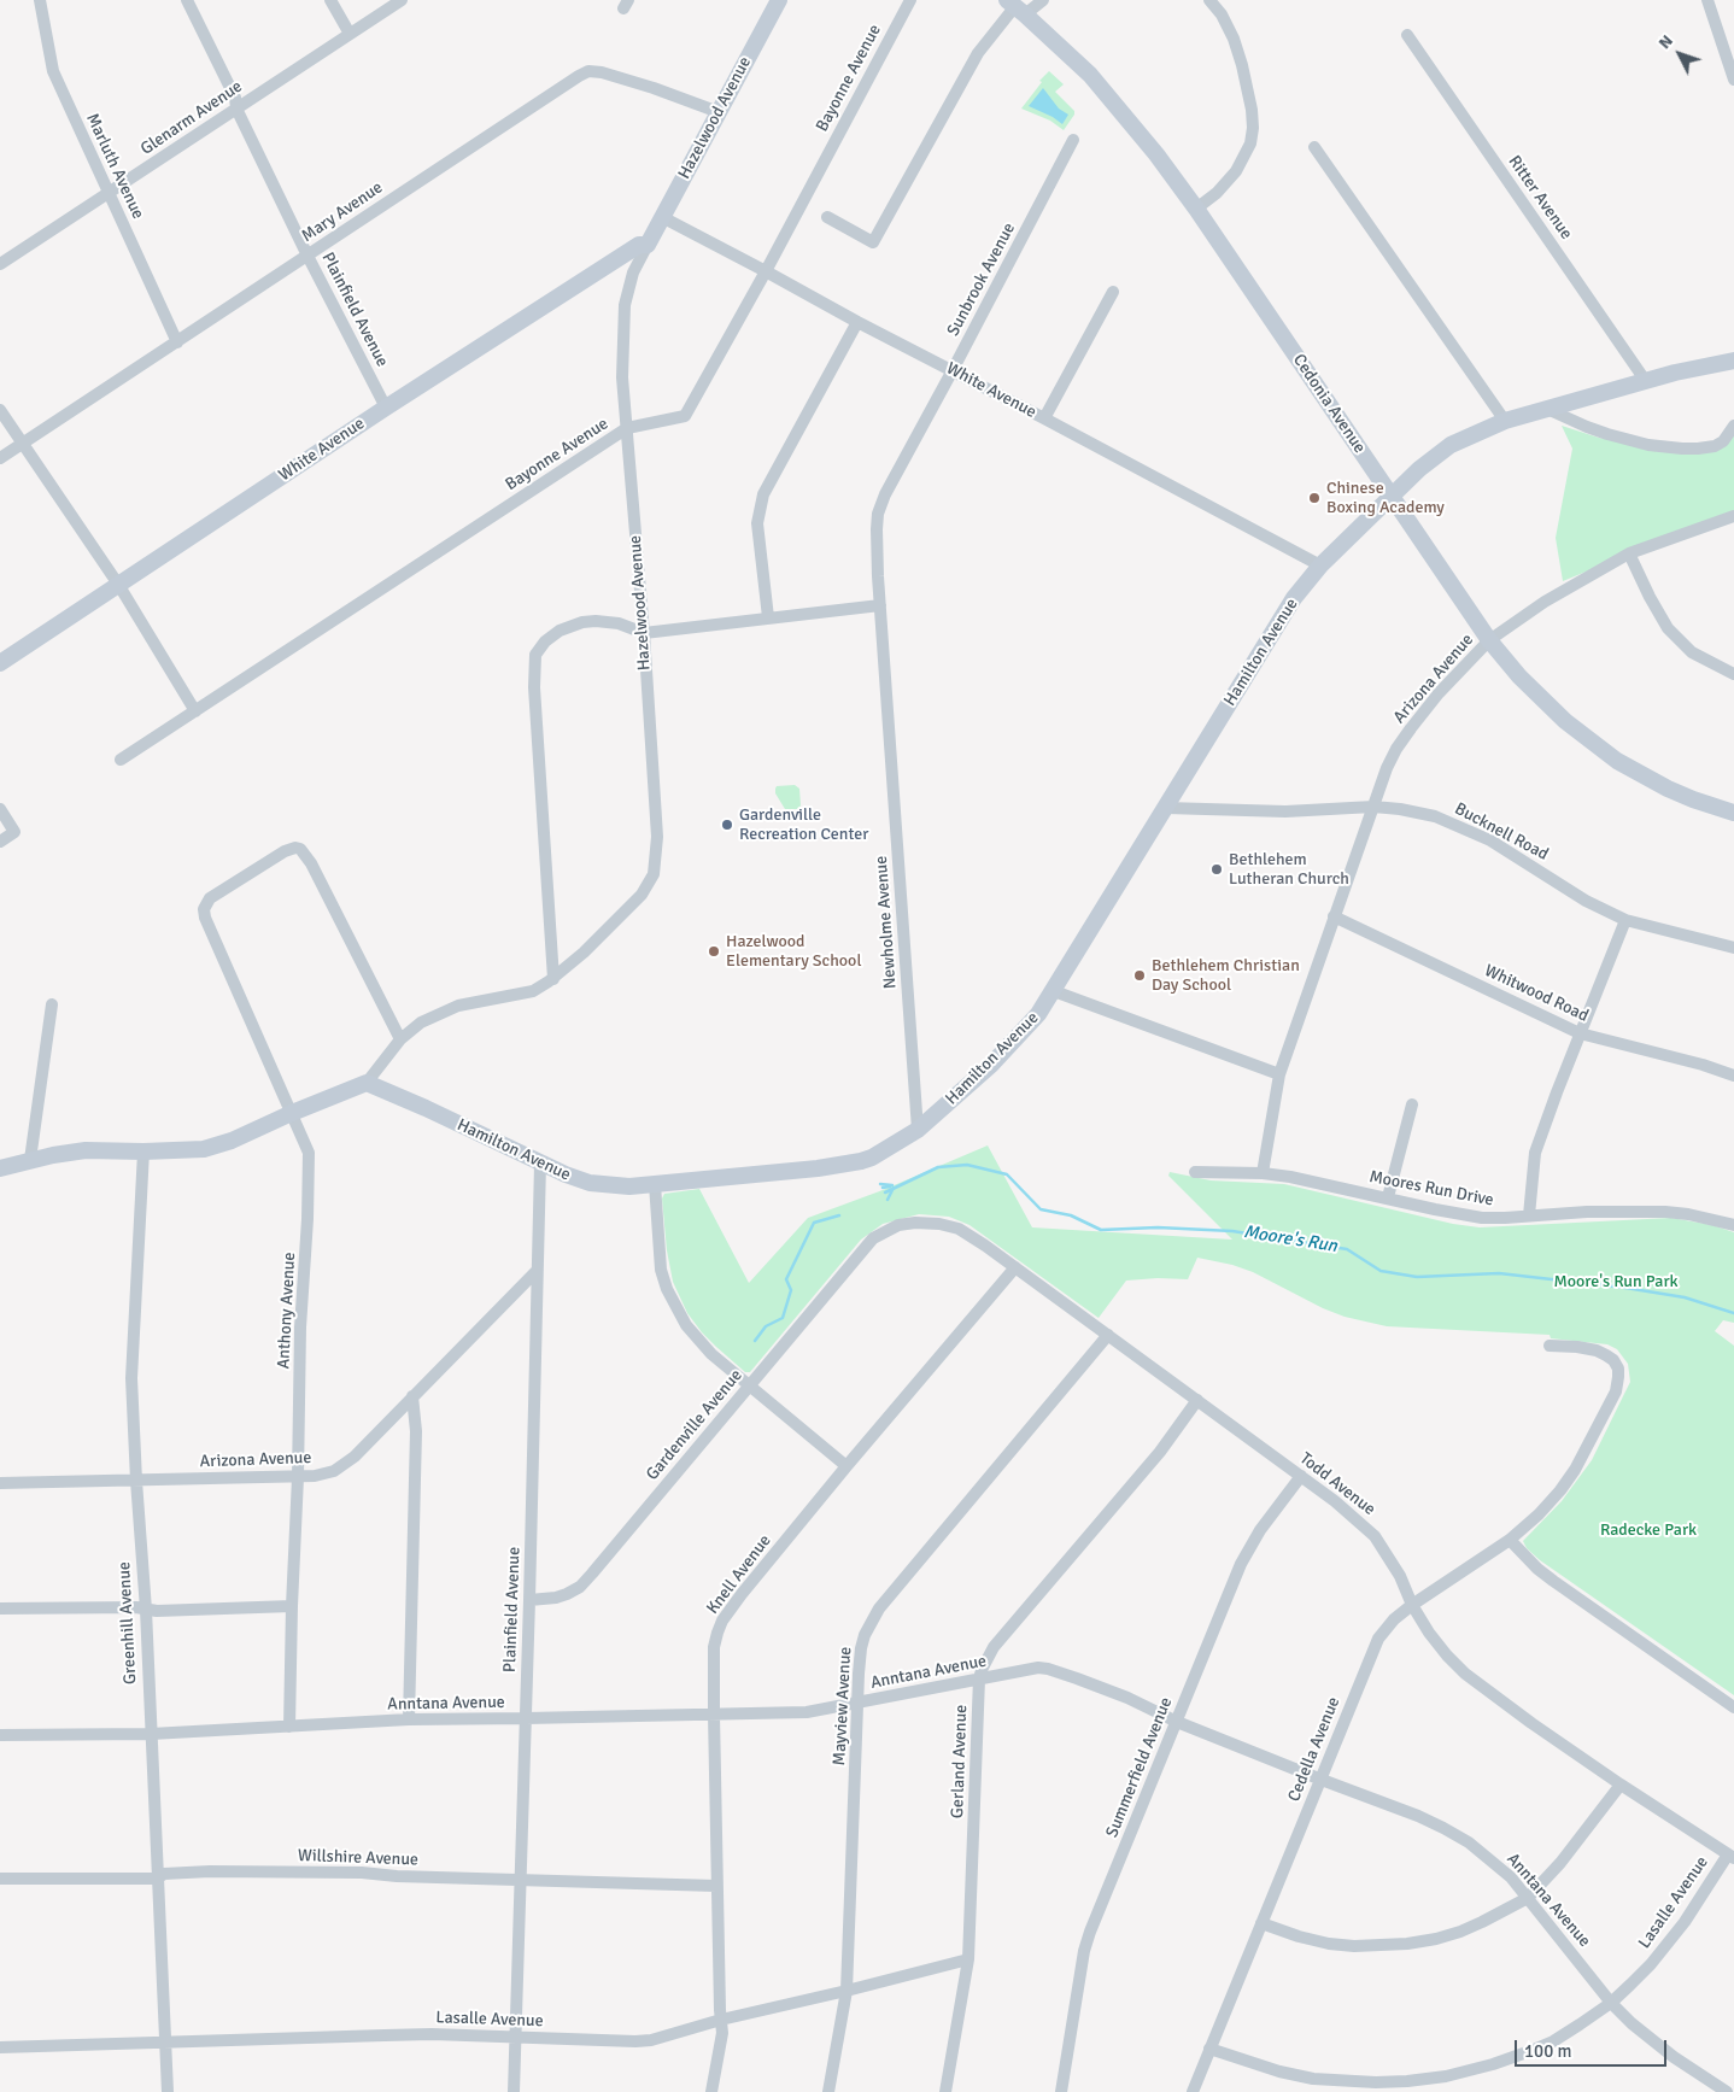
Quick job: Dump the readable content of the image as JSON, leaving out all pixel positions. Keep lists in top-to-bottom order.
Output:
{
  "streets": {
    "street": [
      "Bayonne Avenue",
      "Glenarm Avenue",
      "Hazelwood Avenue",
      "Marluth Avenue",
      "Ritter Avenue",
      "Mary Avenue",
      "Sunbrook Avenue",
      "Plainfield Avenue",
      "White Avenue",
      "Cedonia Avenue",
      "Hamilton Avenue",
      "Arizona Avenue",
      "Bucknell Road",
      "Newholme Avenue",
      "Whitwood Road",
      "Moores Run Drive",
      "Anthony Avenue",
      "Gardenville Avenue",
      "Todd Avenue",
      "Knell Avenue",
      "Greenhill Avenue",
      "Anntana Avenue",
      "Mayview Avenue",
      "Cedella Avenue",
      "Gerland Avenue",
      "Summerfield Avenue",
      "Willshire Avenue",
      "Lasalle Avenue"
    ]
  },
  "crossings": [
    ["Bayonne Avenue", "Hazelwood Avenue"],
    ["Bayonne Avenue", "White Avenue"],
    ["Glenarm Avenue", "Marluth Avenue"],
    ["Glenarm Avenue", "Plainfield Avenue"],
    ["Hazelwood Avenue", "Mary Avenue"],
    ["Hazelwood Avenue", "White Avenue"],
    ["Hazelwood Avenue", "Hamilton Avenue"],
    ["Hazelwood Avenue", "Anthony Avenue"],
    ["Marluth Avenue", "Mary Avenue"],
    ["Ritter Avenue", "Hamilton Avenue"],
    ["Mary Avenue", "Plainfield Avenue"],
    ["Sunbrook Avenue", "White Avenue"],
    ["Sunbrook Avenue", "Newholme Avenue"],
    ["Plainfield Avenue", "White Avenue"],
    ["Plainfield Avenue", "Hamilton Avenue"],
    ["Plainfield Avenue", "Arizona Avenue"],
    ["Plainfield Avenue", "Gardenville Avenue"],
    ["Plainfield Avenue", "Anntana Avenue"],
    ["Plainfield Avenue", "Willshire Avenue"],
    ["Plainfield Avenue", "Lasalle Avenue"],
    ["White Avenue", "Hamilton Avenue"],
    ["Cedonia Avenue", "Hamilton Avenue"],
    ["Cedonia Avenue", "Arizona Avenue"],
    ["Hamilton Avenue", "Bucknell Road"],
    ["Hamilton Avenue", "Newholme Avenue"],
    ["Arizona Avenue", "Bucknell Road"],
    ["Arizona Avenue", "Whitwood Road"],
    ["Arizona Avenue", "Moores Run Drive"],
    ["Arizona Avenue", "Anthony Avenue"],
    ["Arizona Avenue", "Greenhill Avenue"],
    ["Anthony Avenue", "Anntana Avenue"],
    ["Gardenville Avenue", "Todd Avenue"],
    ["Todd Avenue", "Knell Avenue"],
    ["Todd Avenue", "Mayview Avenue"],
    ["Todd Avenue", "Cedella Avenue"],
    ["Todd Avenue", "Gerland Avenue"],
    ["Todd Avenue", "Summerfield Avenue"],
    ["Todd Avenue", "Lasalle Avenue"],
    ["Knell Avenue", "Anntana Avenue"],
    ["Knell Avenue", "Willshire Avenue"],
    ["Knell Avenue", "Lasalle Avenue"],
    ["Greenhill Avenue", "Anntana Avenue"],
    ["Greenhill Avenue", "Willshire Avenue"],
    ["Greenhill Avenue", "Lasalle Avenue"],
    ["Anntana Avenue", "Mayview Avenue"],
    ["Anntana Avenue", "Cedella Avenue"],
    ["Anntana Avenue", "Gerland Avenue"],
    ["Anntana Avenue", "Summerfield Avenue"],
    ["Anntana Avenue", "Lasalle Avenue"],
    ["Mayview Avenue", "Lasalle Avenue"],
    ["Cedella Avenue", "Lasalle Avenue"],
    ["Gerland Avenue", "Lasalle Avenue"]
  ],
  "water": ["Moore's Run"],
  "parks": ["Moore's Run Park", "Radecke Park"],
  "places": [
    "Chinese Boxing Academy",
    "Gardenville Recreation Center",
    "Bethlehem Lutheran Church",
    "Hazelwood Elementary School",
    "Bethlehem Christian Day School"
  ],
  "scale_bar": "100 m",
  "north": "top left"
}
